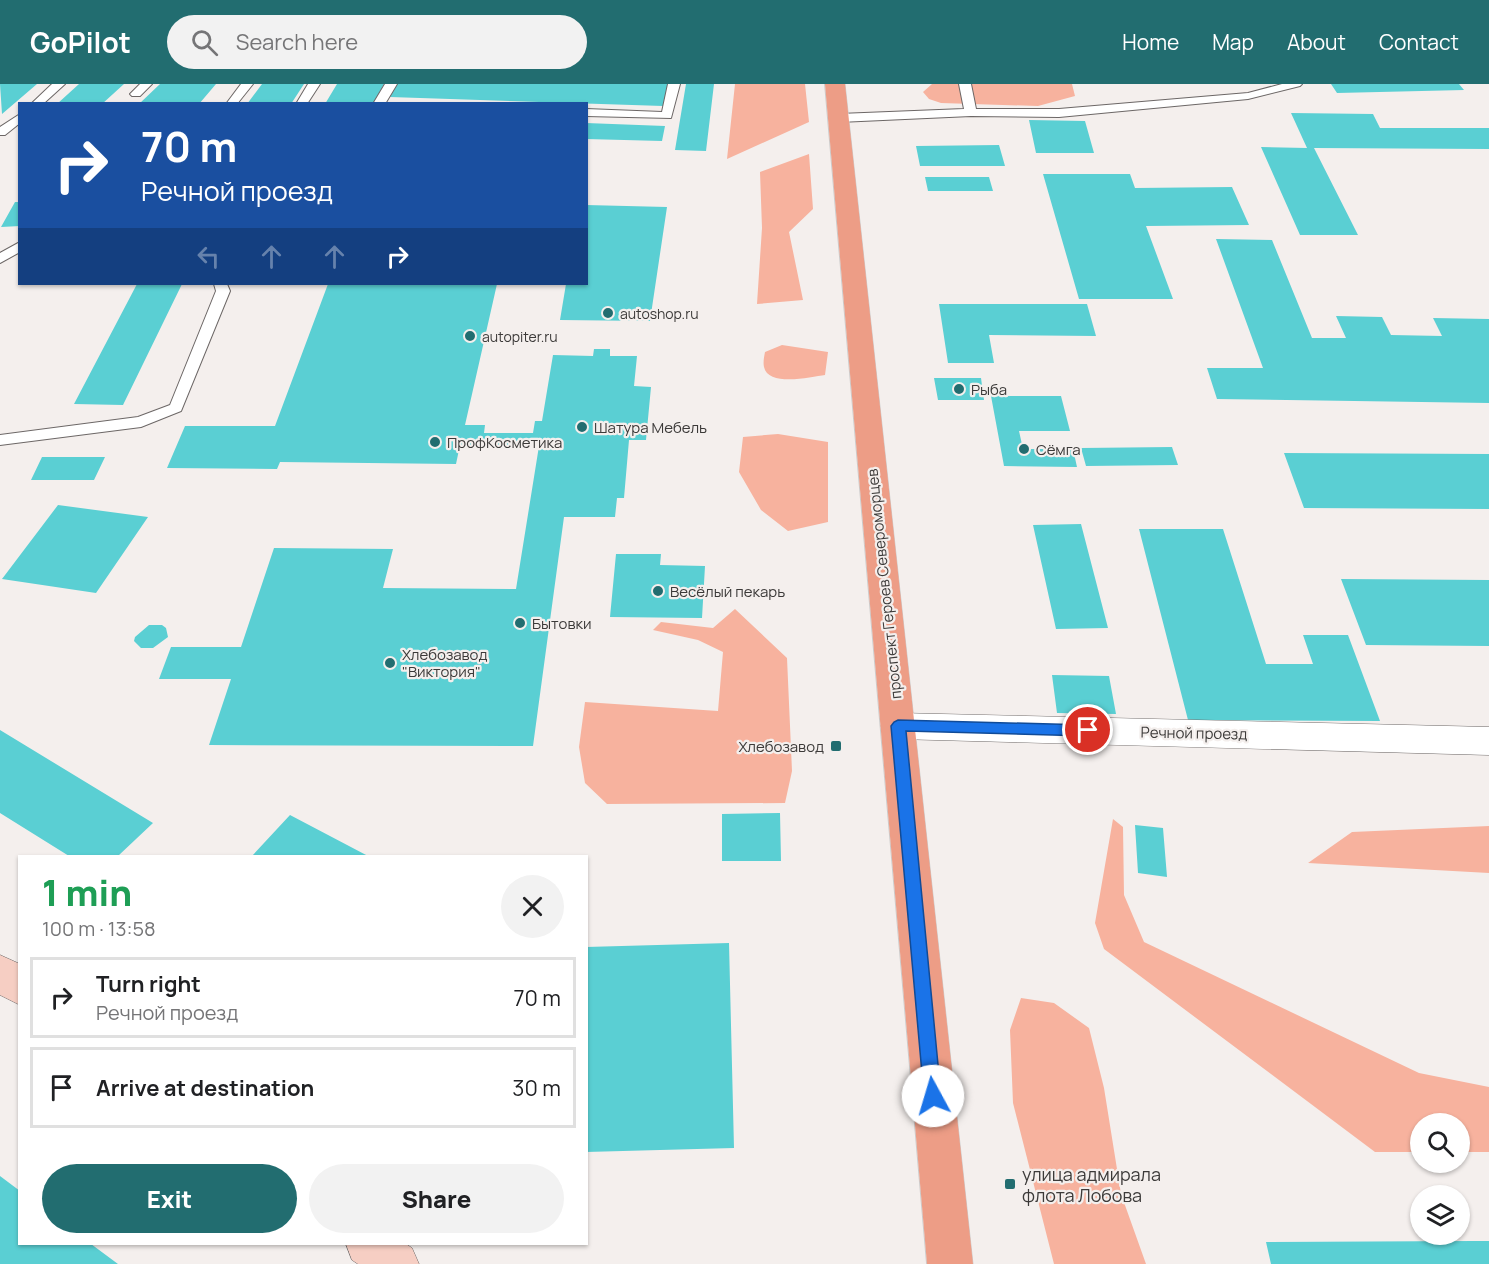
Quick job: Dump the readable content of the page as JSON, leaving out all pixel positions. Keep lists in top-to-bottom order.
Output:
{
  "streets": {
    "main road": ["проспект Героев Североморцев"],
    "street": ["Речной проезд"]
  },
  "crossings": [
    ["проспект Героев Североморцев", "Речной проезд"]
  ],
  "places": {
    "other": [
      "autoshop.ru",
      "autopiter.ru",
      "Рыба",
      "Шатура Мебель",
      "ПрофКосметика",
      "Сёмга",
      "Весёлый пекарь",
      "Бытовки",
      "Хлебозавод \"Виктория\""
    ],
    "transit": ["Хлебозавод", "улица адмирала флота Лобова"]
  },
  "page": {
    "header": "GoPilot",
    "search": "Search here",
    "nav": [
      "Home",
      "Map",
      "About",
      "Contact"
    ],
    "turn": ["70 m", "Речной проезд"],
    "heading": ["1 min", "100 m · 13:58"],
    "list": [
      {
        "name": "Turn right",
        "note": "Речной проезд",
        "value": "70 m"
      },
      {
        "name": "Arrive at destination",
        "value": "30 m"
      }
    ],
    "buttons": ["Exit", "Share"]
  }
}
